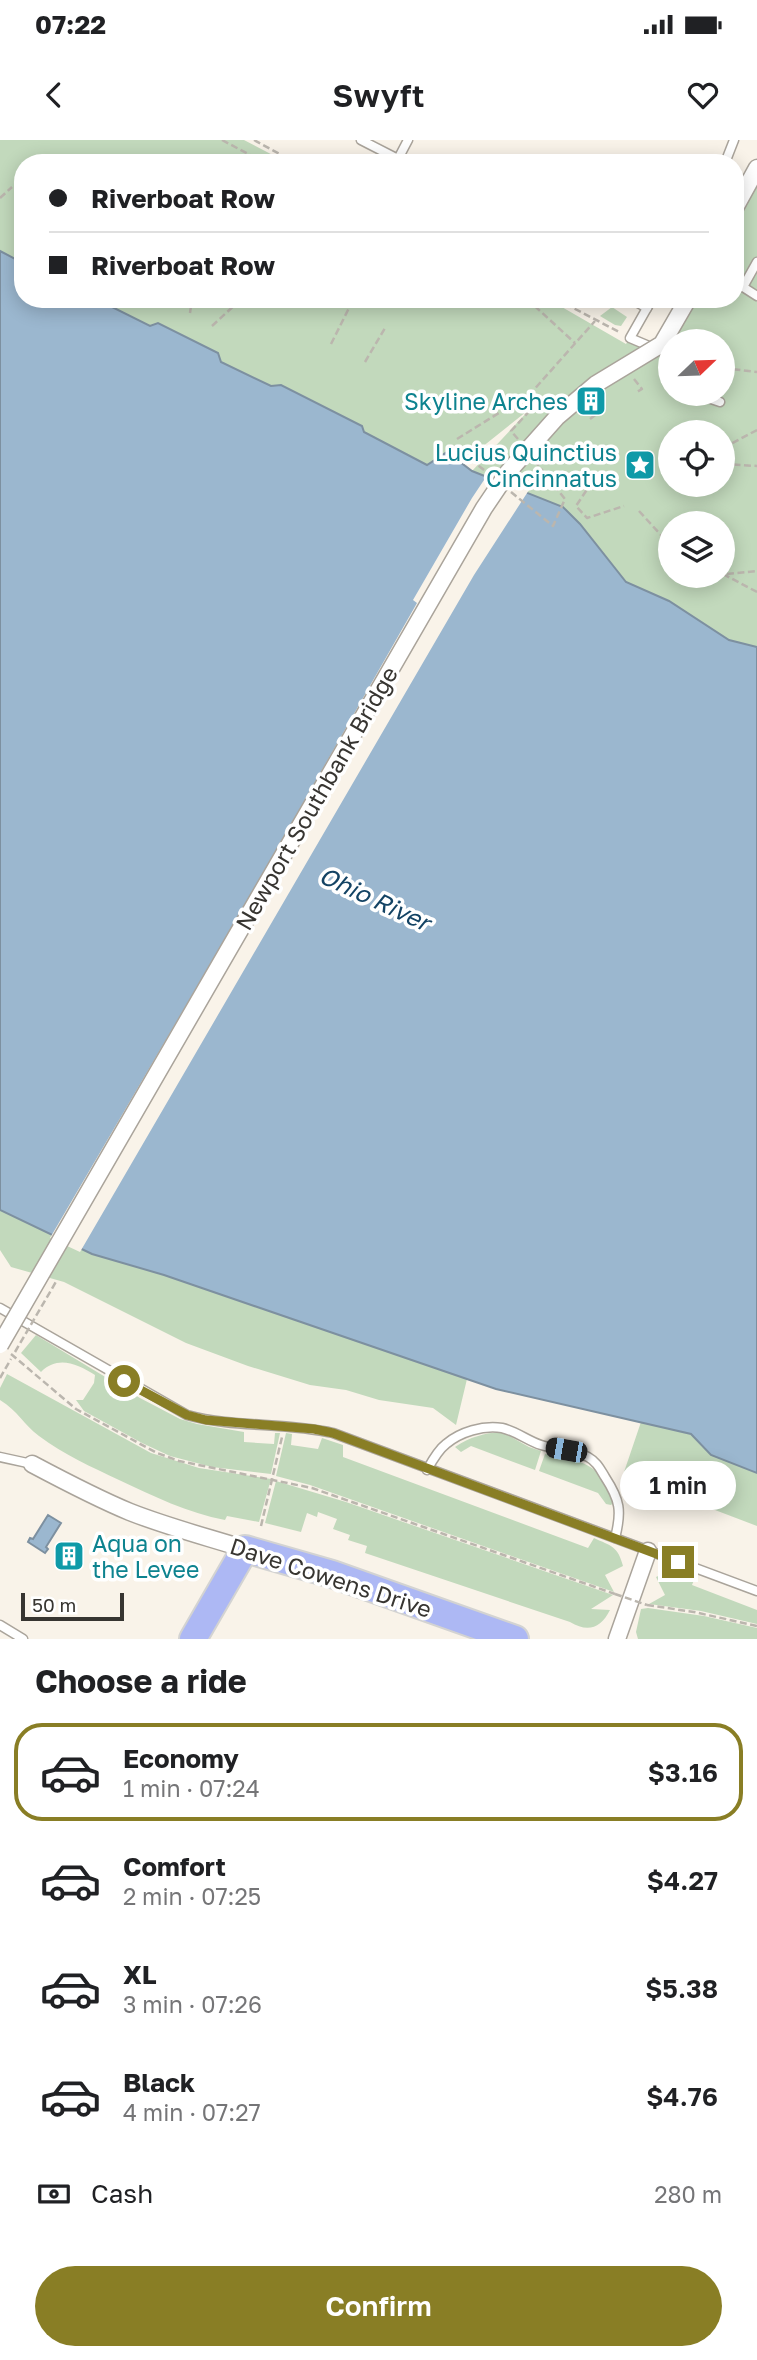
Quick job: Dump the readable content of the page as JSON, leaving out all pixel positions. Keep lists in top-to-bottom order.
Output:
{
  "streets": {
    "main road": ["Dave Cowens Drive"],
    "street": ["Newport Southbank Bridge"]
  },
  "water": ["Ohio River"],
  "places": {
    "building": ["Skyline Arches", "Aqua on the Levee"],
    "place": ["Lucius Quinctius Cincinnatus"]
  },
  "scale_bar": "50 m",
  "north": "top right",
  "page": {
    "status": "07:22",
    "header": "Swyft",
    "banner": ["Riverboat Row", "Riverboat Row"],
    "bubble": "1 min",
    "scale": "50 m",
    "heading": "Choose a ride",
    "list": [
      {
        "name": "Economy",
        "note": "1 min · 07:24",
        "value": "$3.16"
      },
      {
        "name": "Comfort",
        "note": "2 min · 07:25",
        "value": "$4.27"
      },
      {
        "name": "XL",
        "note": "3 min · 07:26",
        "value": "$5.38"
      },
      {
        "name": "Black",
        "note": "4 min · 07:27",
        "value": "$4.76"
      }
    ],
    "pay": ["Cash", "280 m"],
    "buttons": "Confirm"
  }
}
